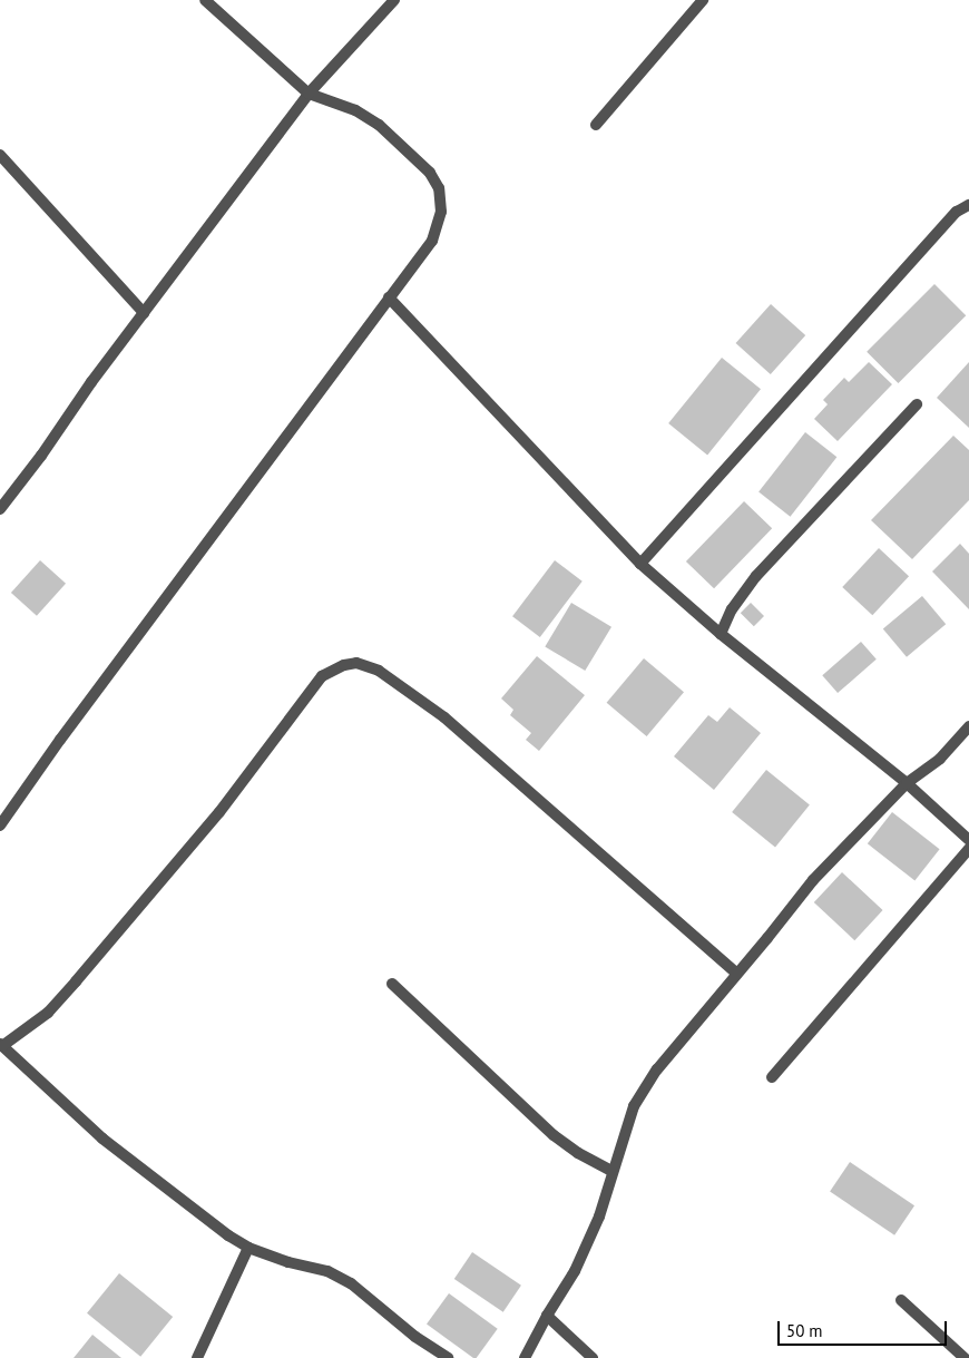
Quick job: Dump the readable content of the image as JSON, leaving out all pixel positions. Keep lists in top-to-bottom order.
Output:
{
  "scale_bar": "50 m"
}
